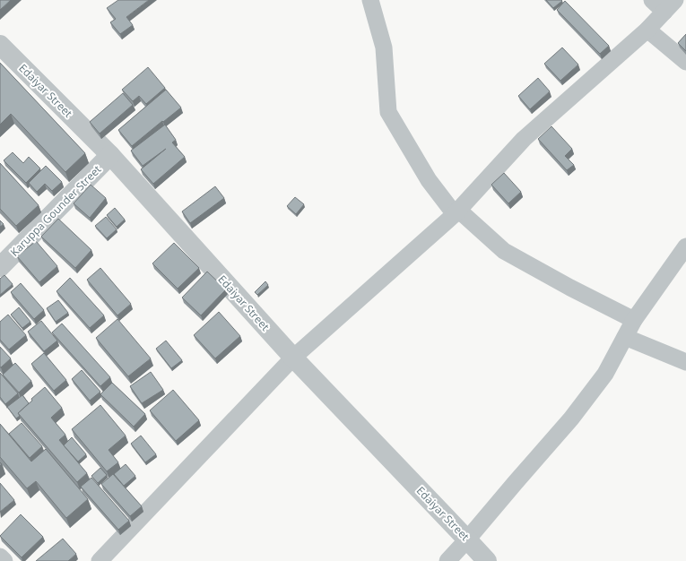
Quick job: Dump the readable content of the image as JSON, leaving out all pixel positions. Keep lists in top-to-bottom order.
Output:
{
  "streets": {
    "street": ["Edaiyar Street", "Karuppa Gounder Street"]
  },
  "crossings": [
    ["Edaiyar Street", "Karuppa Gounder Street"]
  ]
}
